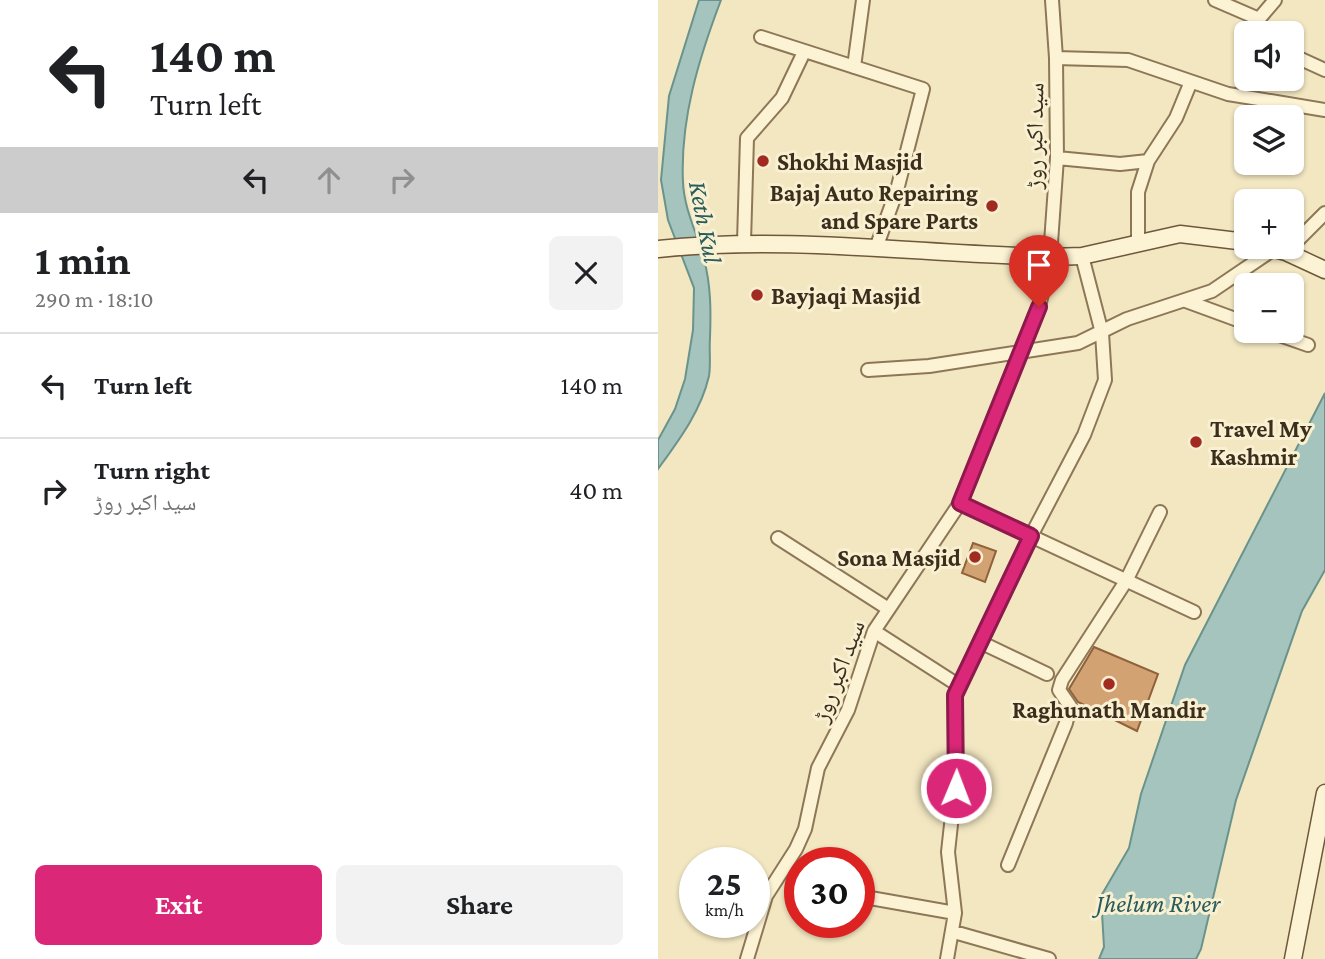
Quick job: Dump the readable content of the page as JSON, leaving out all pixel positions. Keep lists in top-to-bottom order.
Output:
{
  "streets": {
    "street": ["سید اکبر روڑ"]
  },
  "water": ["Keth Kul", "Jhelum River"],
  "places": [
    "Shokhi Masjid",
    "Bajaj Auto Repairing and Spare Parts",
    "Bayjaqi Masjid",
    "Travel My Kashmir",
    "Sona Masjid",
    "Raghunath Mandir"
  ],
  "page": {
    "turn": ["140 m", "Turn left"],
    "map_buttons": ["+", "−"],
    "heading": ["1 min", "290 m · 18:10"],
    "list": [
      {
        "name": "Turn left",
        "value": "140 m"
      },
      {
        "name": "Turn right",
        "note": "سید اکبر روڑ",
        "value": "40 m"
      }
    ],
    "speed": "25 km/h",
    "limit": "30",
    "buttons": ["Exit", "Share"]
  }
}
